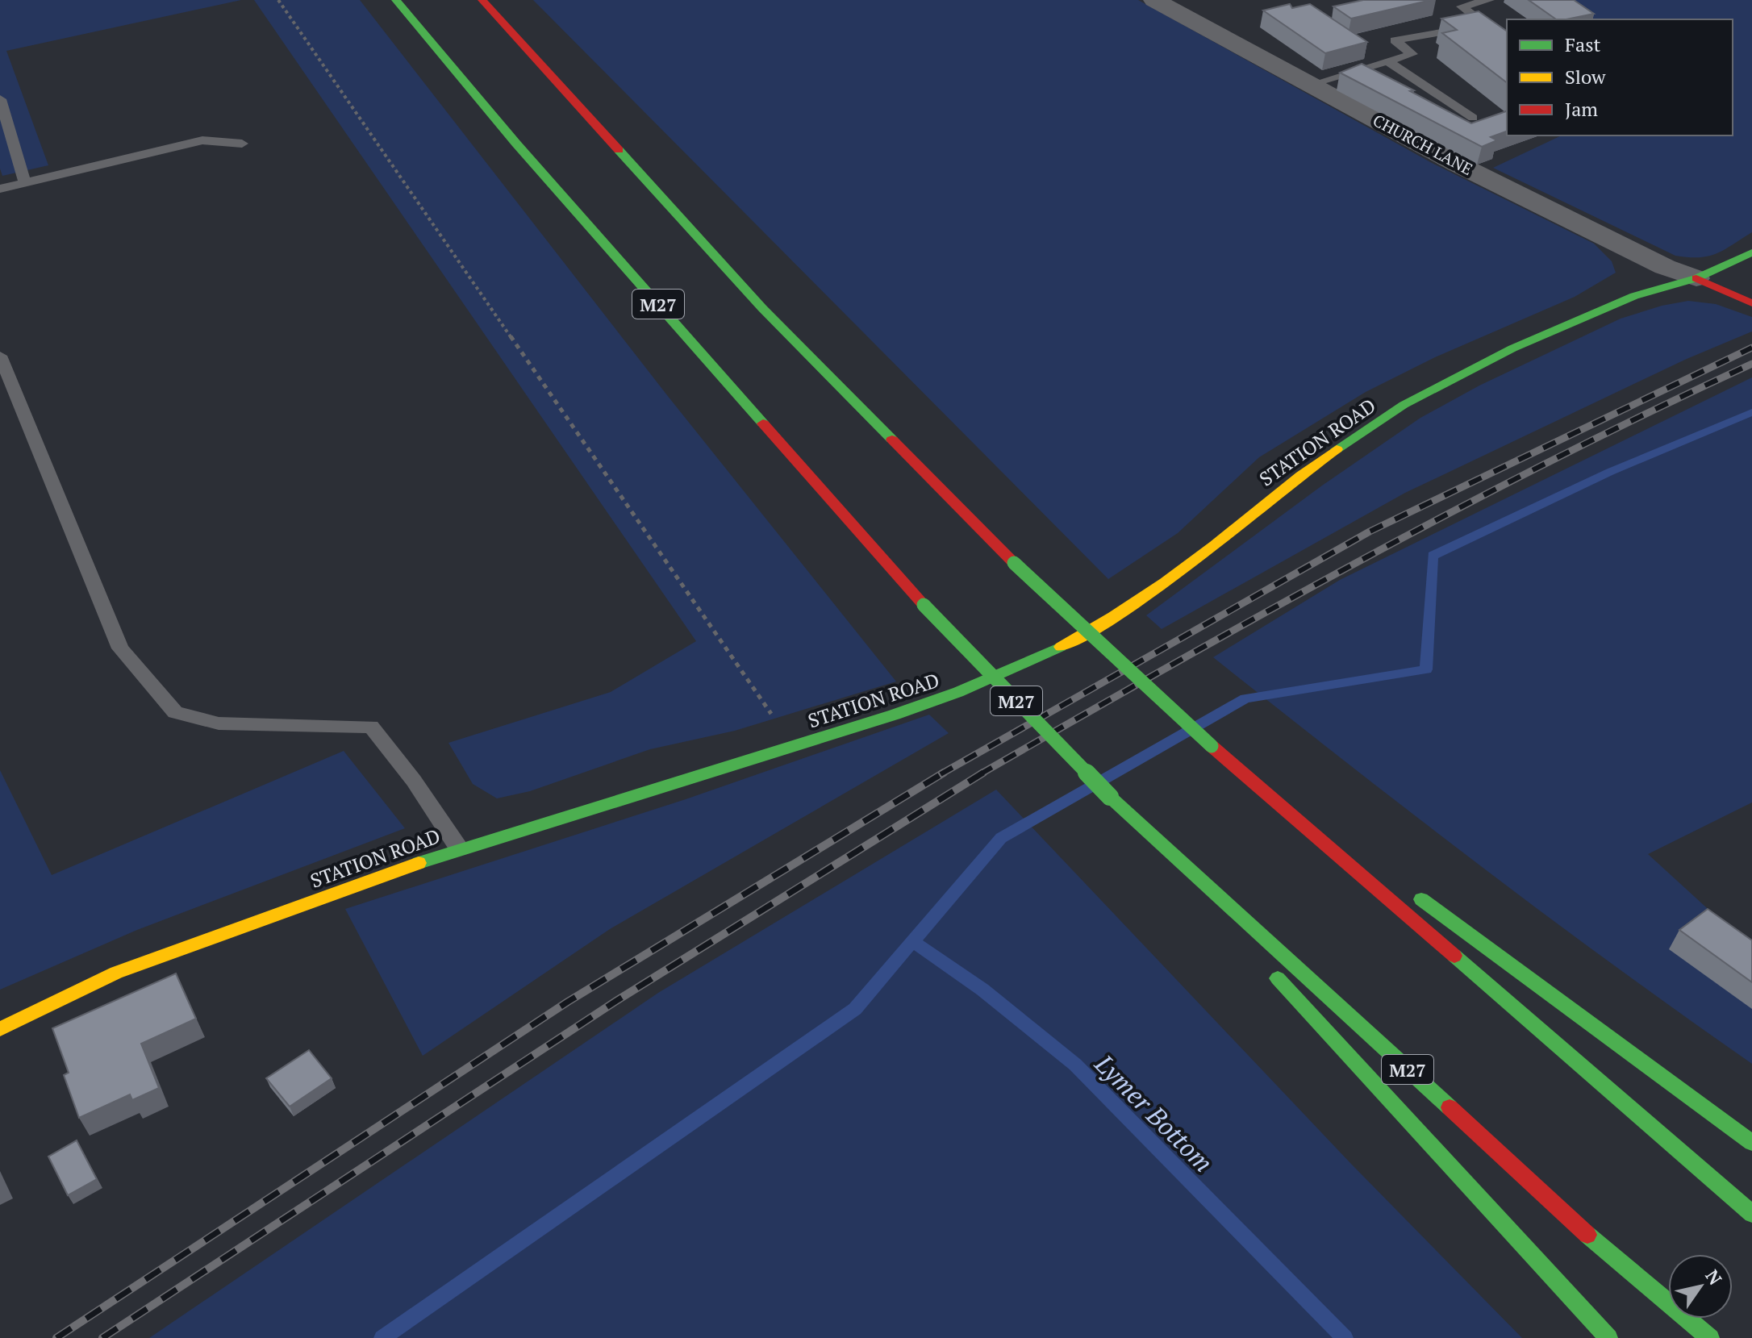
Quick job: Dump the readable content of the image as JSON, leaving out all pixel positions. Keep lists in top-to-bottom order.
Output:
{
  "streets": {
    "main road": ["M27", "STATION ROAD"],
    "street": ["CHURCH LANE"]
  },
  "crossings": [
    ["CHURCH LANE", "STATION ROAD"]
  ],
  "water": ["Lymer Bottom"],
  "legend": ["Fast", "Slow", "Jam"],
  "north": "top right"
}
